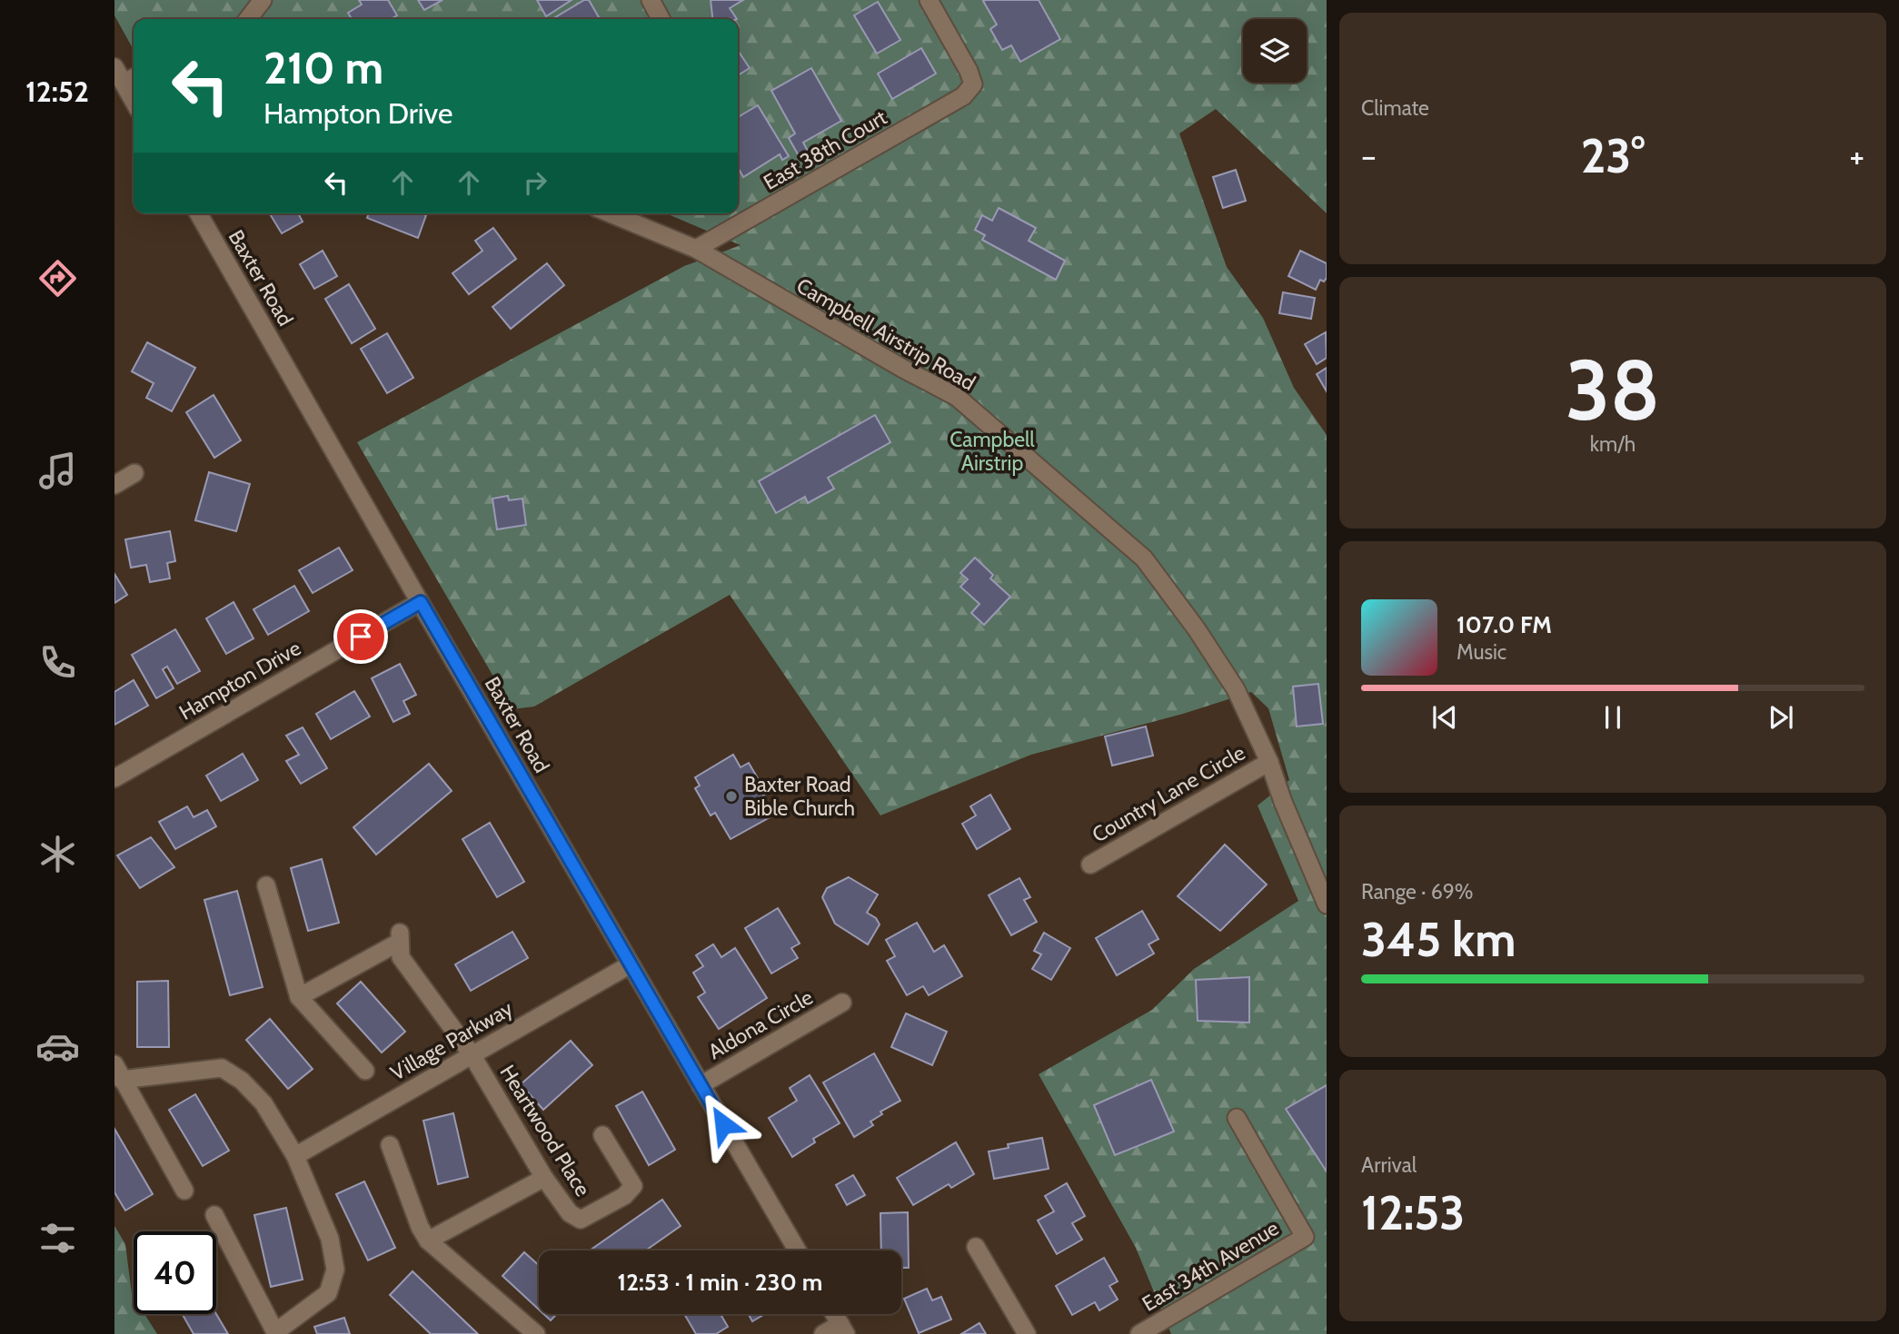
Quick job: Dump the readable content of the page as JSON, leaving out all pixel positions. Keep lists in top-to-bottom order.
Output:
{
  "streets": {
    "street": [
      "East 38th Court",
      "Baxter Road",
      "Campbell Airstrip Road",
      "Hampton Drive",
      "Country Lane Circle",
      "Aldona Circle",
      "Village Parkway",
      "Heartwood Place",
      "East 34th Avenue"
    ]
  },
  "crossings": [
    ["East 38th Court", "Campbell Airstrip Road"],
    ["Baxter Road", "Hampton Drive"],
    ["Baxter Road", "Aldona Circle"],
    ["Baxter Road", "Village Parkway"],
    ["Campbell Airstrip Road", "Country Lane Circle"],
    ["Village Parkway", "Heartwood Place"]
  ],
  "parks": ["Campbell Airstrip"],
  "places": ["Baxter Road Bible Church"],
  "page": {
    "tabs": "12:52",
    "tile": [
      "Climate",
      ["38", "km/h"],
      ["Range · 69%", "345 km"],
      ["Arrival", "12:53"]
    ],
    "turn": ["210 m", "Hampton Drive"],
    "heat": ["−", "23°", "+"],
    "song": ["107.0 FM", "Music"],
    "limit": "40",
    "trip": "12:53 · 1 min · 230 m"
  }
}
